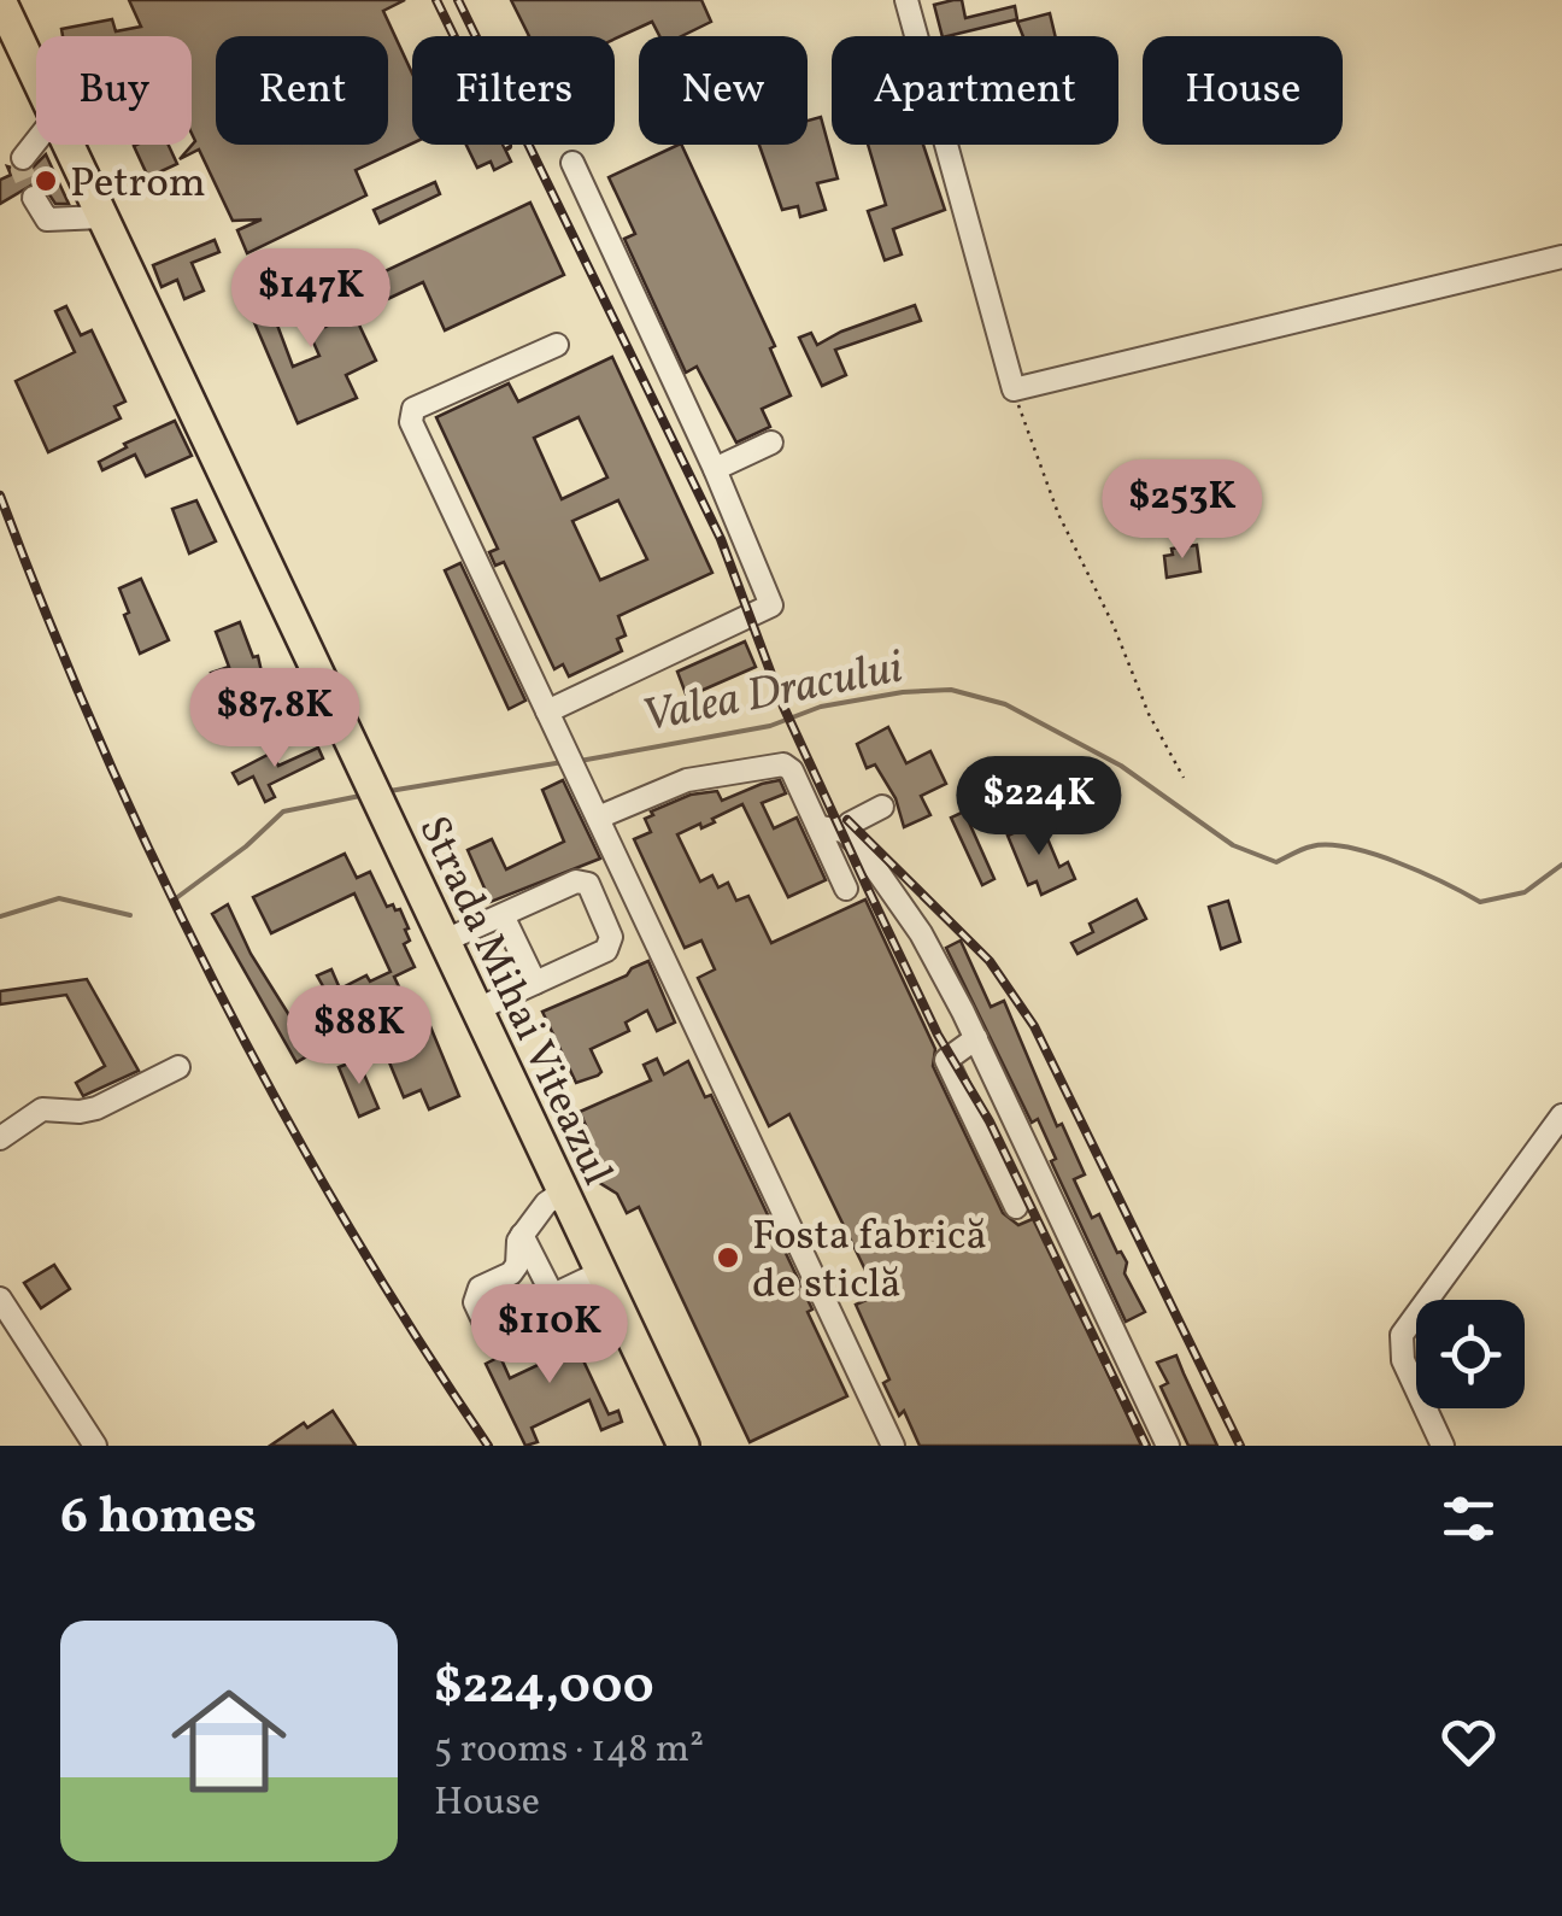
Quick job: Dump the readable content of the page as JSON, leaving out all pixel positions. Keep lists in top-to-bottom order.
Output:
{
  "streets": {
    "highway": ["Strada Mihai Viteazul"]
  },
  "water": ["Valea Dracului"],
  "places": ["Petrom", "Fosta fabrică de sticlă"],
  "page": {
    "chip": [
      "Buy",
      "Rent",
      "Filters",
      "New",
      "Apartment",
      "House"
    ],
    "price": [
      "$147K",
      "$253K",
      "$87.8K",
      "$224K",
      "$88K",
      "$110K"
    ],
    "heading": "6 homes",
    "list": [
      {
        "name": "$224,000",
        "note": "5 rooms · 148 m² · House"
      }
    ]
  }
}
